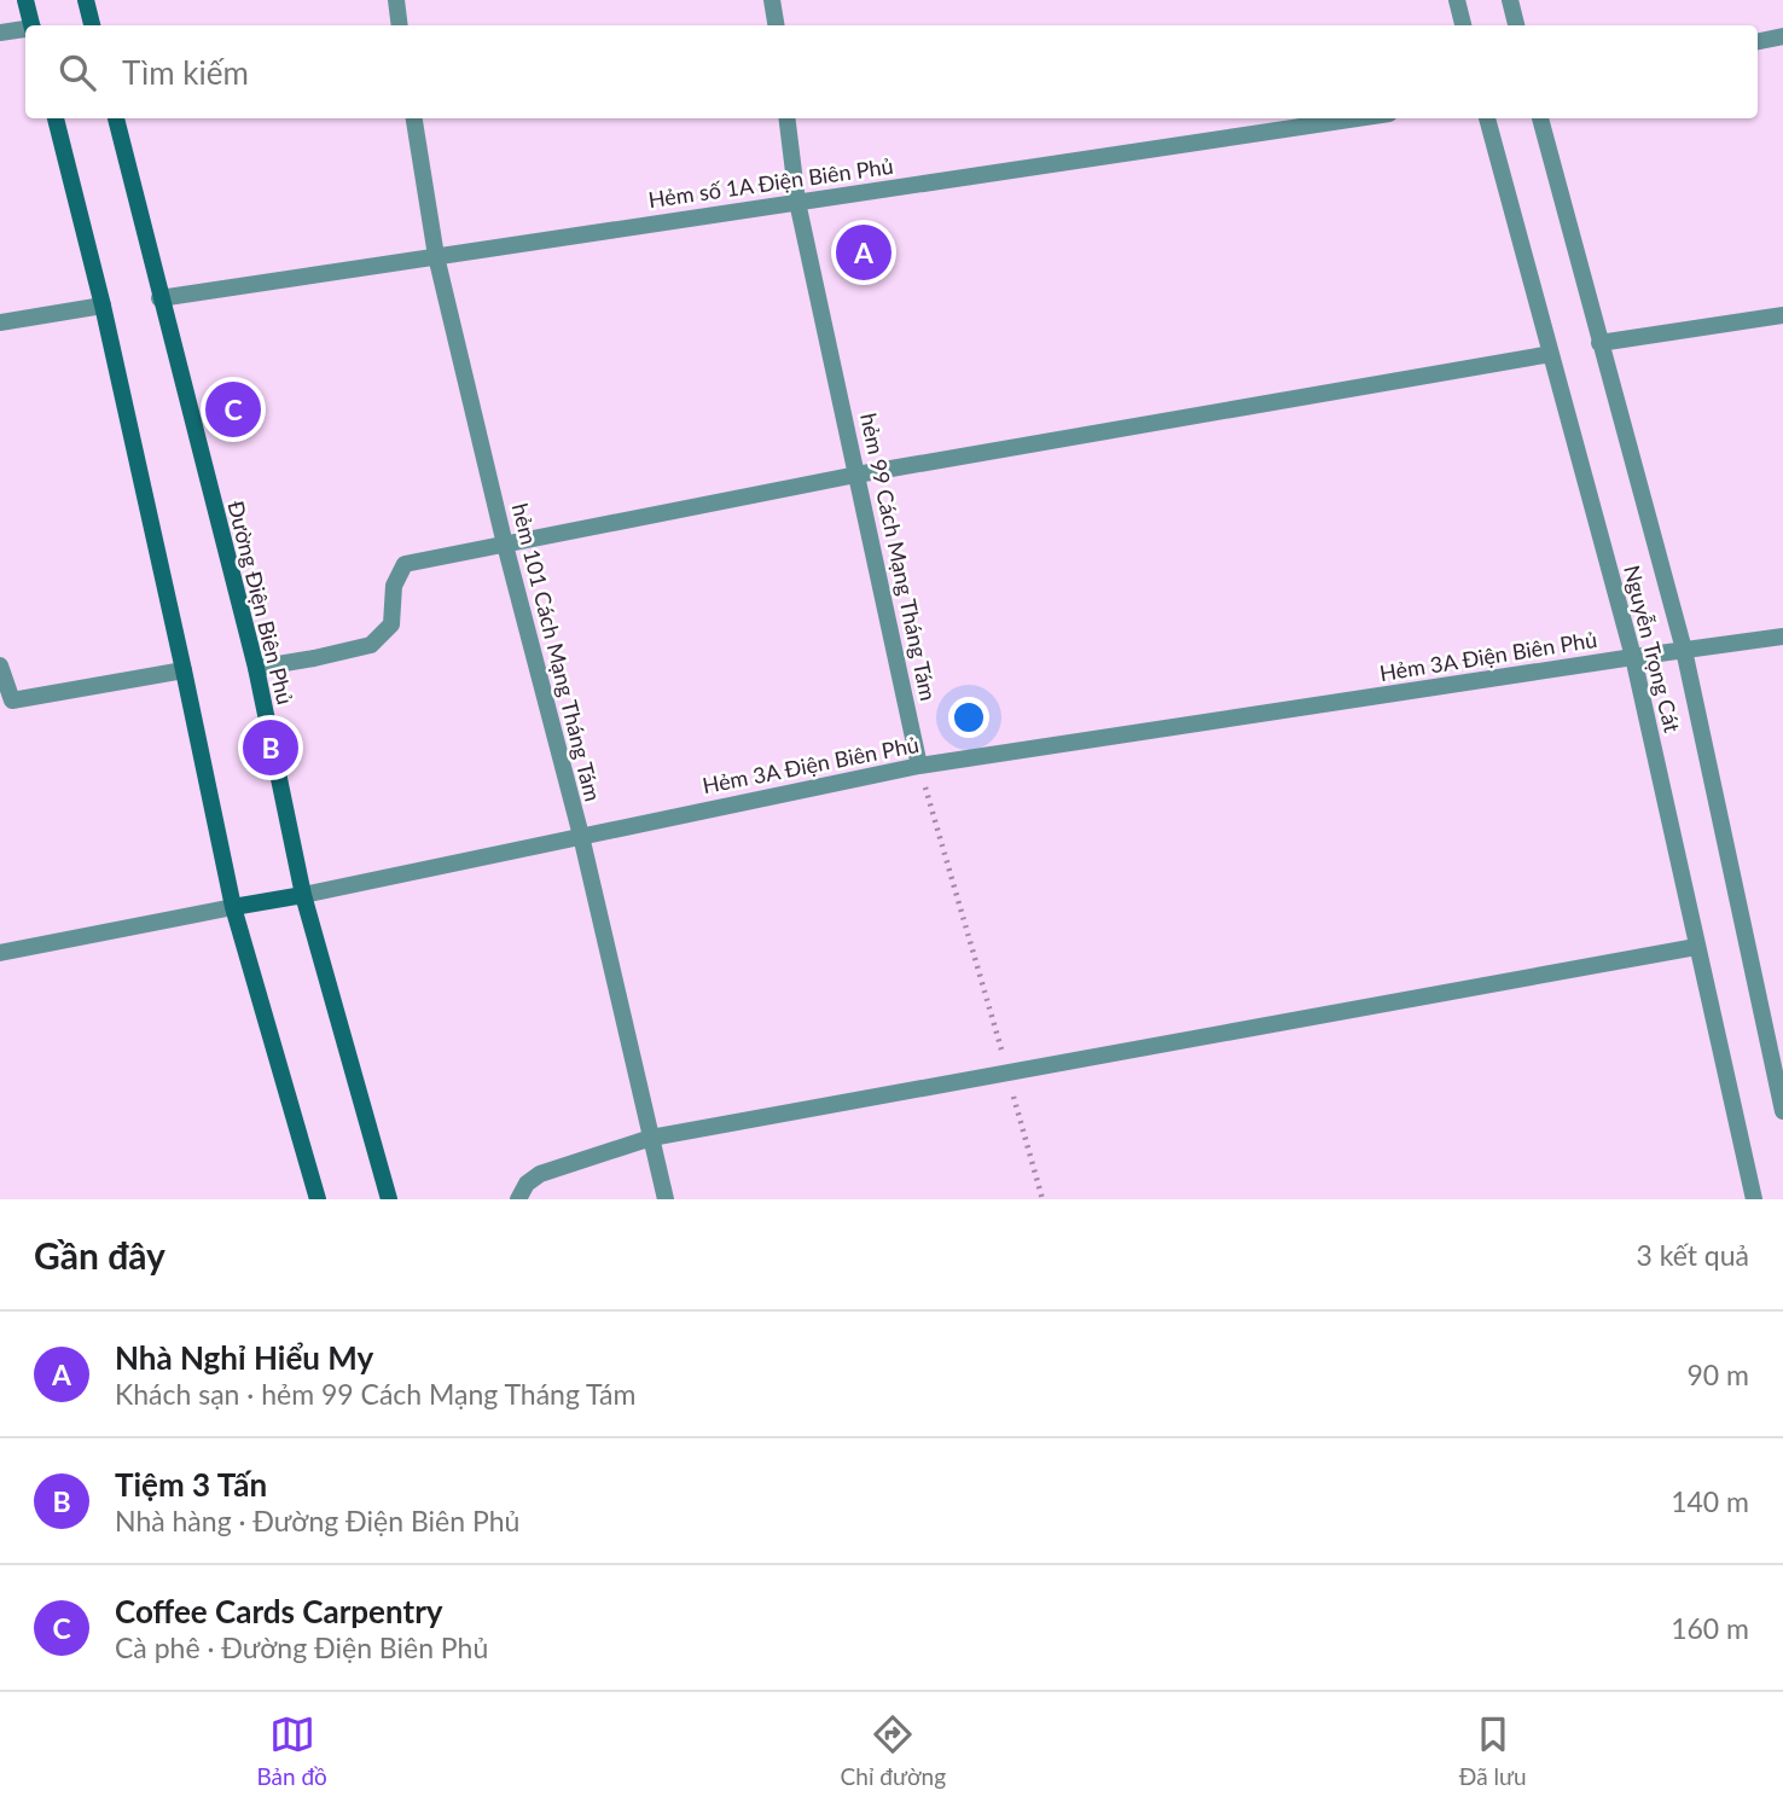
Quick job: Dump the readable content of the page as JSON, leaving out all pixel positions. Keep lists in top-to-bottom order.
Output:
{
  "streets": {
    "main road": ["Đường Điện Biên Phủ"],
    "street": [
      "Hẻm số 1A Điện Biên Phủ",
      "hẻm 99 Cách Mạng Tháng Tám",
      "Nguyễn Trọng Cát",
      "hẻm 101 Cách Mạng Tháng Tám",
      "Hẻm 3A Điện Biên Phủ"
    ]
  },
  "crossings": [
    ["Hẻm số 1A Điện Biên Phủ", "hẻm 99 Cách Mạng Tháng Tám"],
    ["Hẻm số 1A Điện Biên Phủ", "Đường Điện Biên Phủ"],
    ["Hẻm số 1A Điện Biên Phủ", "hẻm 101 Cách Mạng Tháng Tám"],
    ["hẻm 99 Cách Mạng Tháng Tám", "Hẻm 3A Điện Biên Phủ"],
    ["Đường Điện Biên Phủ", "Hẻm 3A Điện Biên Phủ"],
    ["Nguyễn Trọng Cát", "Hẻm 3A Điện Biên Phủ"],
    ["hẻm 101 Cách Mạng Tháng Tám", "Hẻm 3A Điện Biên Phủ"]
  ],
  "page": {
    "search": "Tìm kiếm",
    "pins": ["A", "C", "B"],
    "heading": ["Gần đây", "3 kết quả"],
    "list": [
      {
        "mark": "A",
        "name": "Nhà Nghỉ Hiểu My",
        "note": "Khách sạn · hẻm 99 Cách Mạng Tháng Tám",
        "value": "90 m"
      },
      {
        "mark": "B",
        "name": "Tiệm 3 Tấn",
        "note": "Nhà hàng · Đường Điện Biên Phủ",
        "value": "140 m"
      },
      {
        "mark": "C",
        "name": "Coffee Cards Carpentry",
        "note": "Cà phê · Đường Điện Biên Phủ",
        "value": "160 m"
      }
    ],
    "nav": ["Bản đồ", "Chỉ đường", "Đã lưu"]
  }
}
